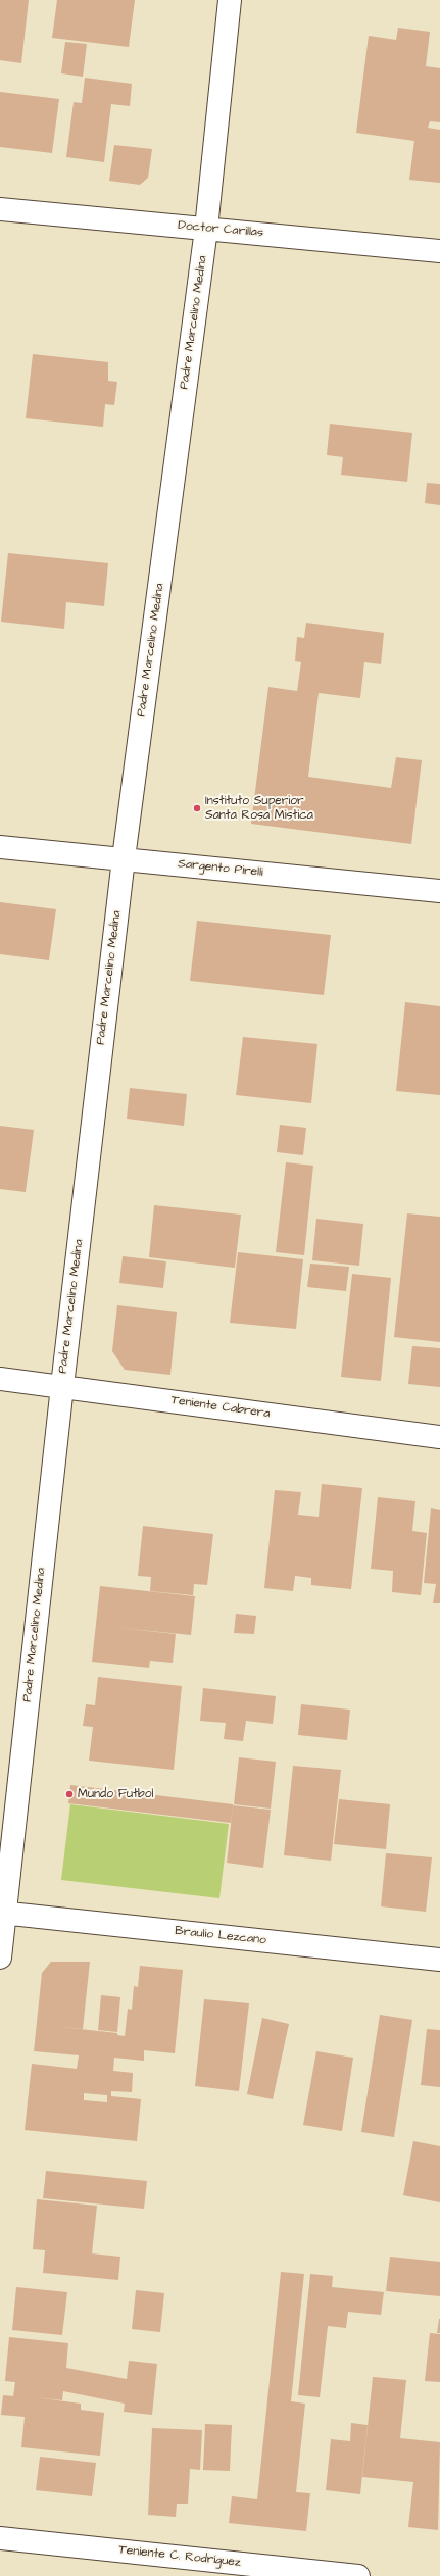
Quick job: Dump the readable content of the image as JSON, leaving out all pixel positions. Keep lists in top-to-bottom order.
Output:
{
  "streets": {
    "street": [
      "Doctor Carillas",
      "Padre Marcelino Medina",
      "Sargento Pirelli",
      "Teniente Cabrera",
      "Braulio Lezcano",
      "Teniente C. Rodríguez"
    ]
  },
  "crossings": [
    ["Doctor Carillas", "Padre Marcelino Medina"],
    ["Padre Marcelino Medina", "Sargento Pirelli"],
    ["Padre Marcelino Medina", "Teniente Cabrera"],
    ["Padre Marcelino Medina", "Braulio Lezcano"]
  ],
  "places": ["Instituto Superior Santa Rosa Mistica", "Mundo Futbol"]
}
